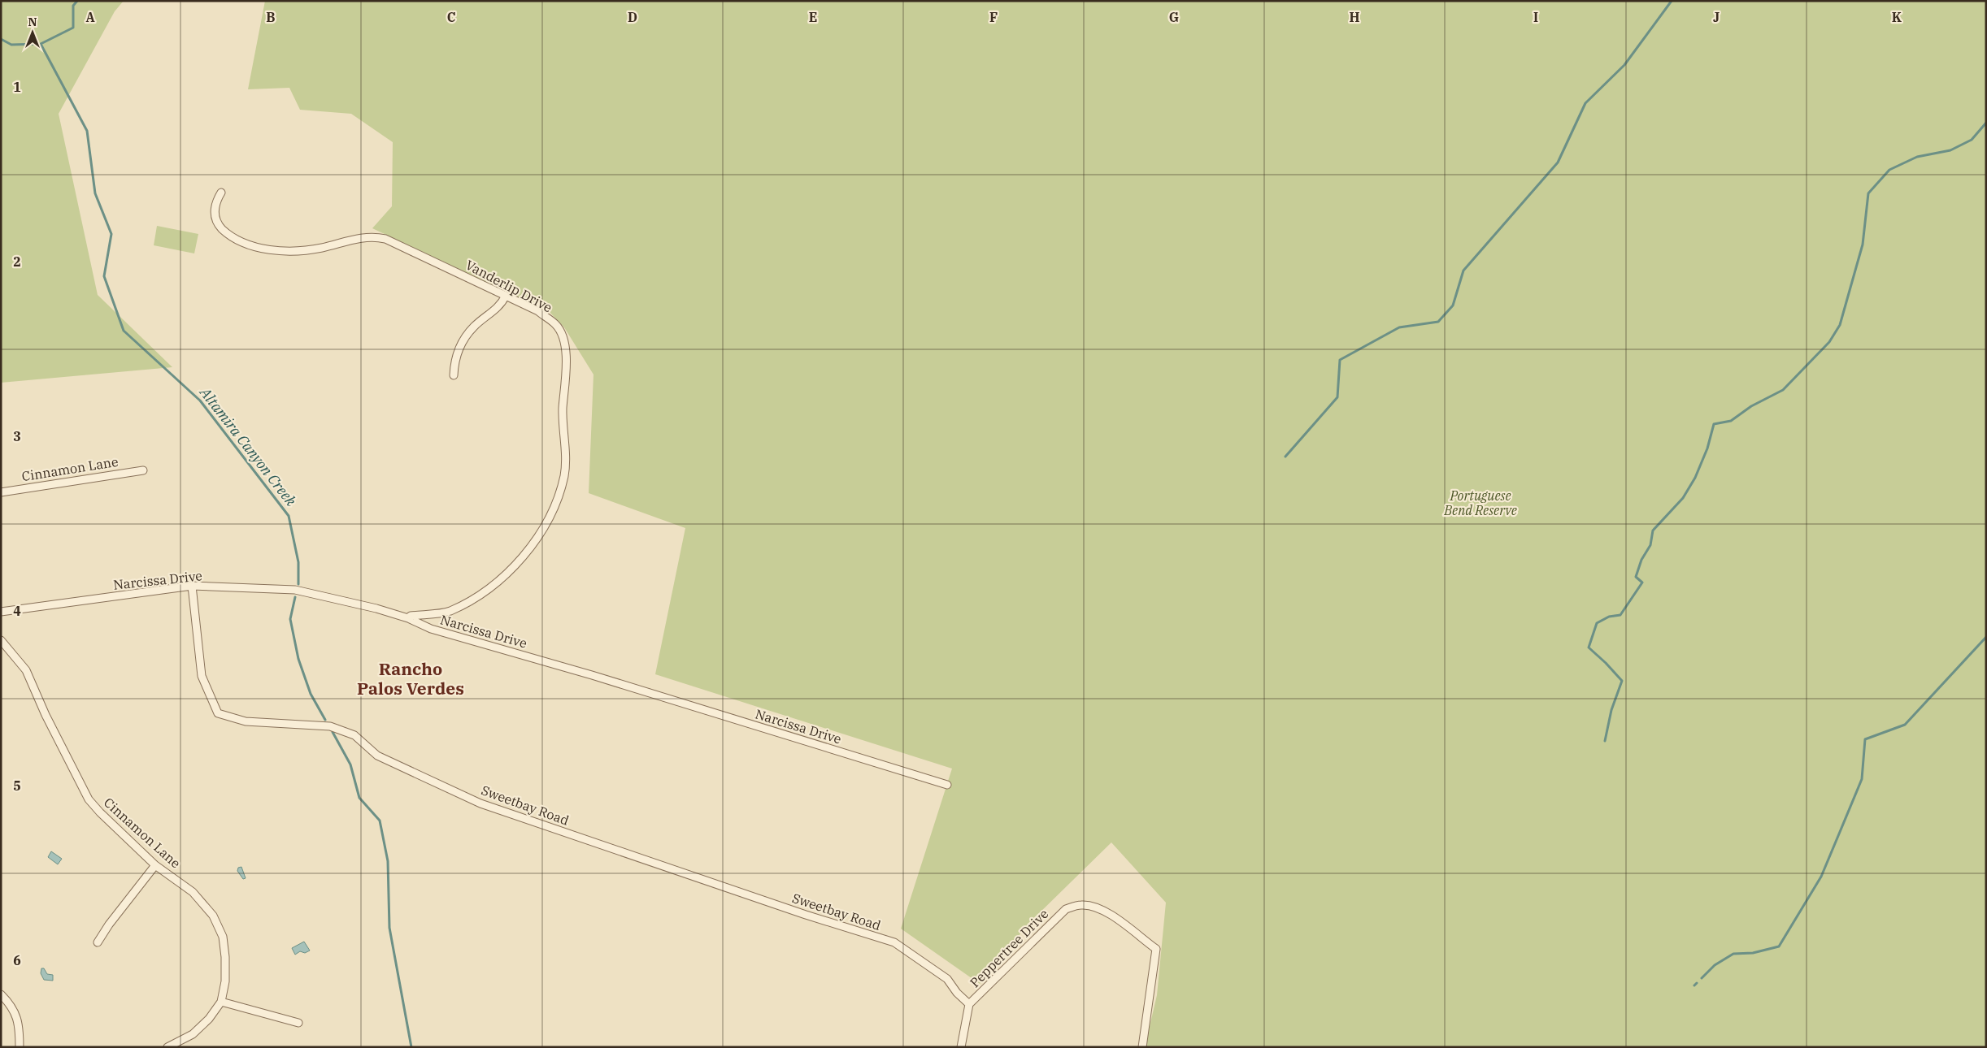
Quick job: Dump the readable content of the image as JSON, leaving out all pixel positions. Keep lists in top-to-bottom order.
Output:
{
  "streets": {
    "street": [
      "Vanderlip Drive",
      "Cinnamon Lane",
      "Narcissa Drive",
      "Sweetbay Road",
      "Peppertree Drive"
    ]
  },
  "crossings": [
    ["Vanderlip Drive", "Narcissa Drive"],
    ["Narcissa Drive", "Sweetbay Road"],
    ["Sweetbay Road", "Peppertree Drive"]
  ],
  "districts": ["Rancho Palos Verdes"],
  "water": ["Altamira Canyon Creek"],
  "parks": ["Portuguese Bend Reserve"],
  "north": "top",
  "grid": {
    "columns": [
      "A",
      "B",
      "C",
      "D",
      "E",
      "F",
      "G",
      "H",
      "I",
      "J",
      "K"
    ],
    "rows": [
      "1",
      "2",
      "3",
      "4",
      "5",
      "6"
    ]
  }
}
